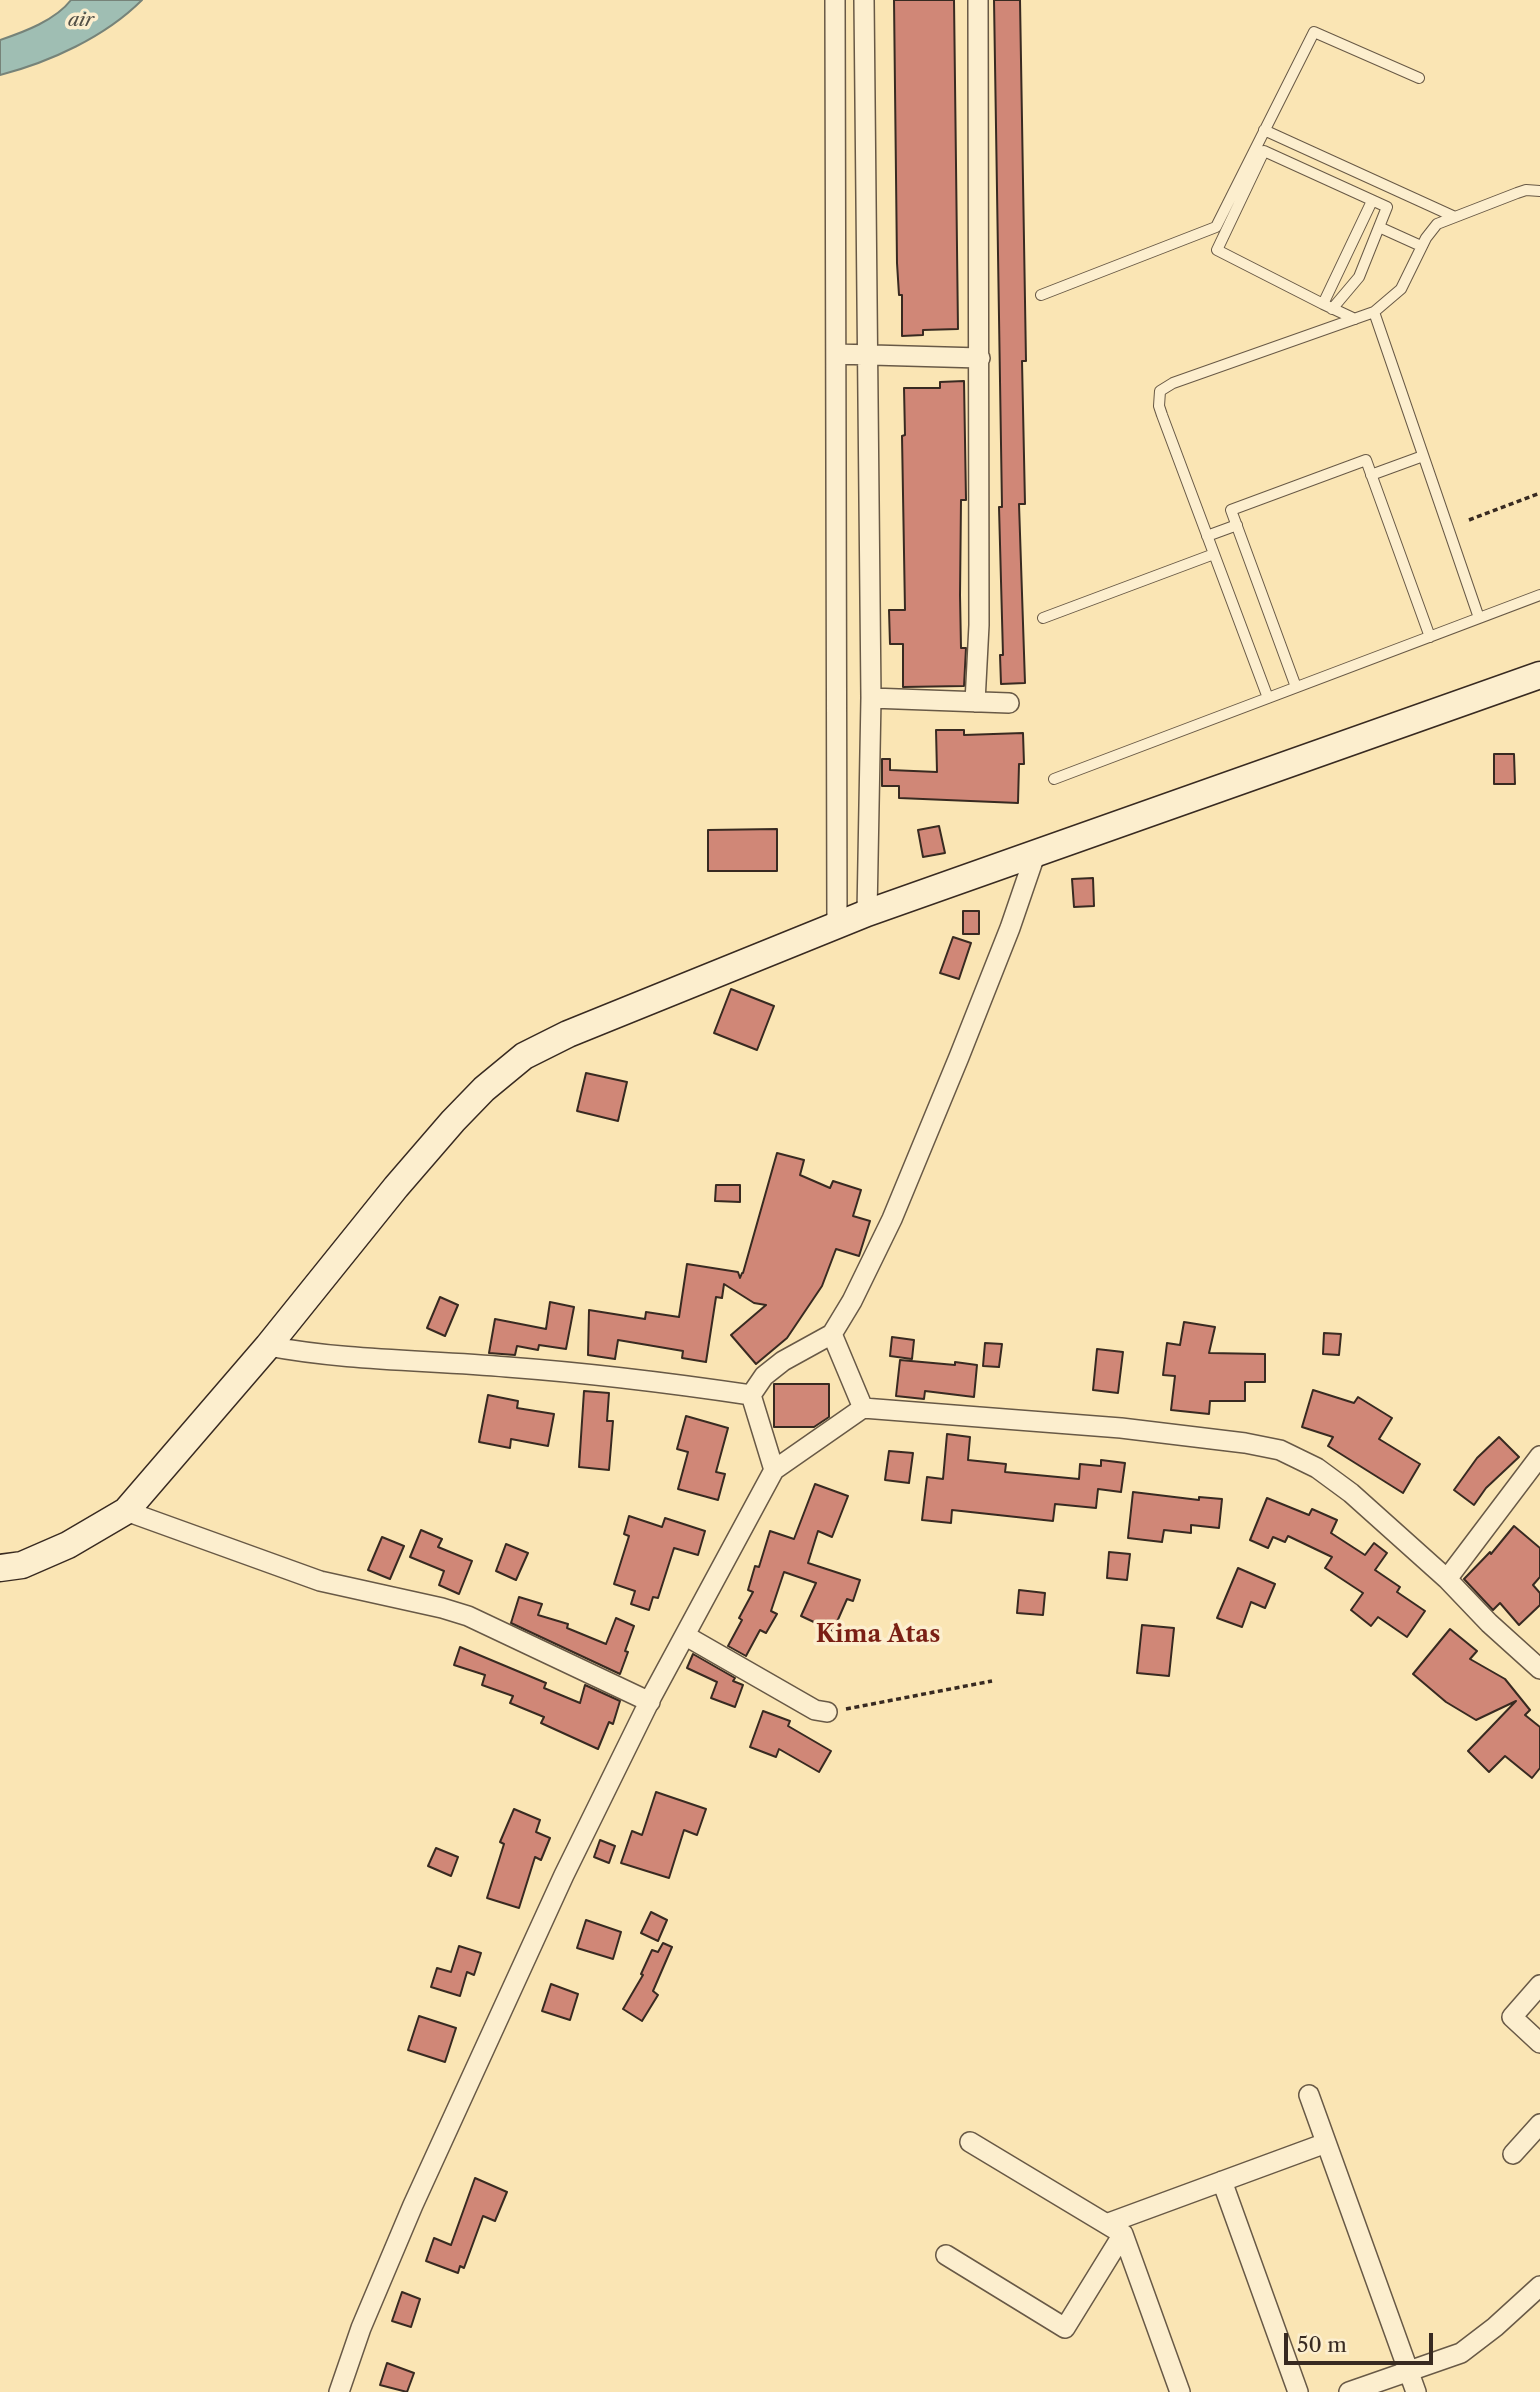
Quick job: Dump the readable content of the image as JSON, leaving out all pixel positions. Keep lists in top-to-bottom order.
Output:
{
  "districts": ["Kima Atas"],
  "water": ["air"],
  "scale_bar": "50 m"
}
